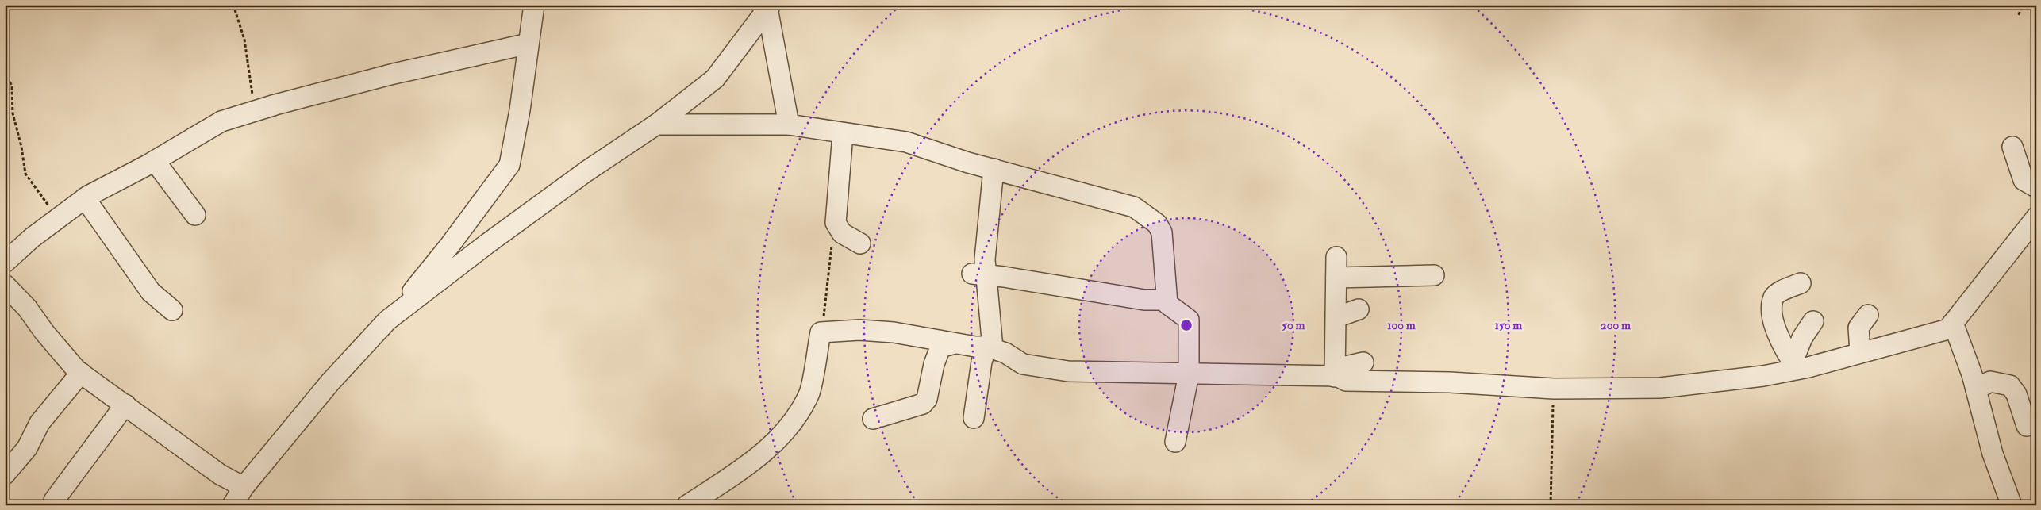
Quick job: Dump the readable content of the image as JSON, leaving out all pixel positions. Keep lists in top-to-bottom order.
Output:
{
  "rings": [
    "50 m",
    "100 m",
    "150 m",
    "200 m"
  ]
}
